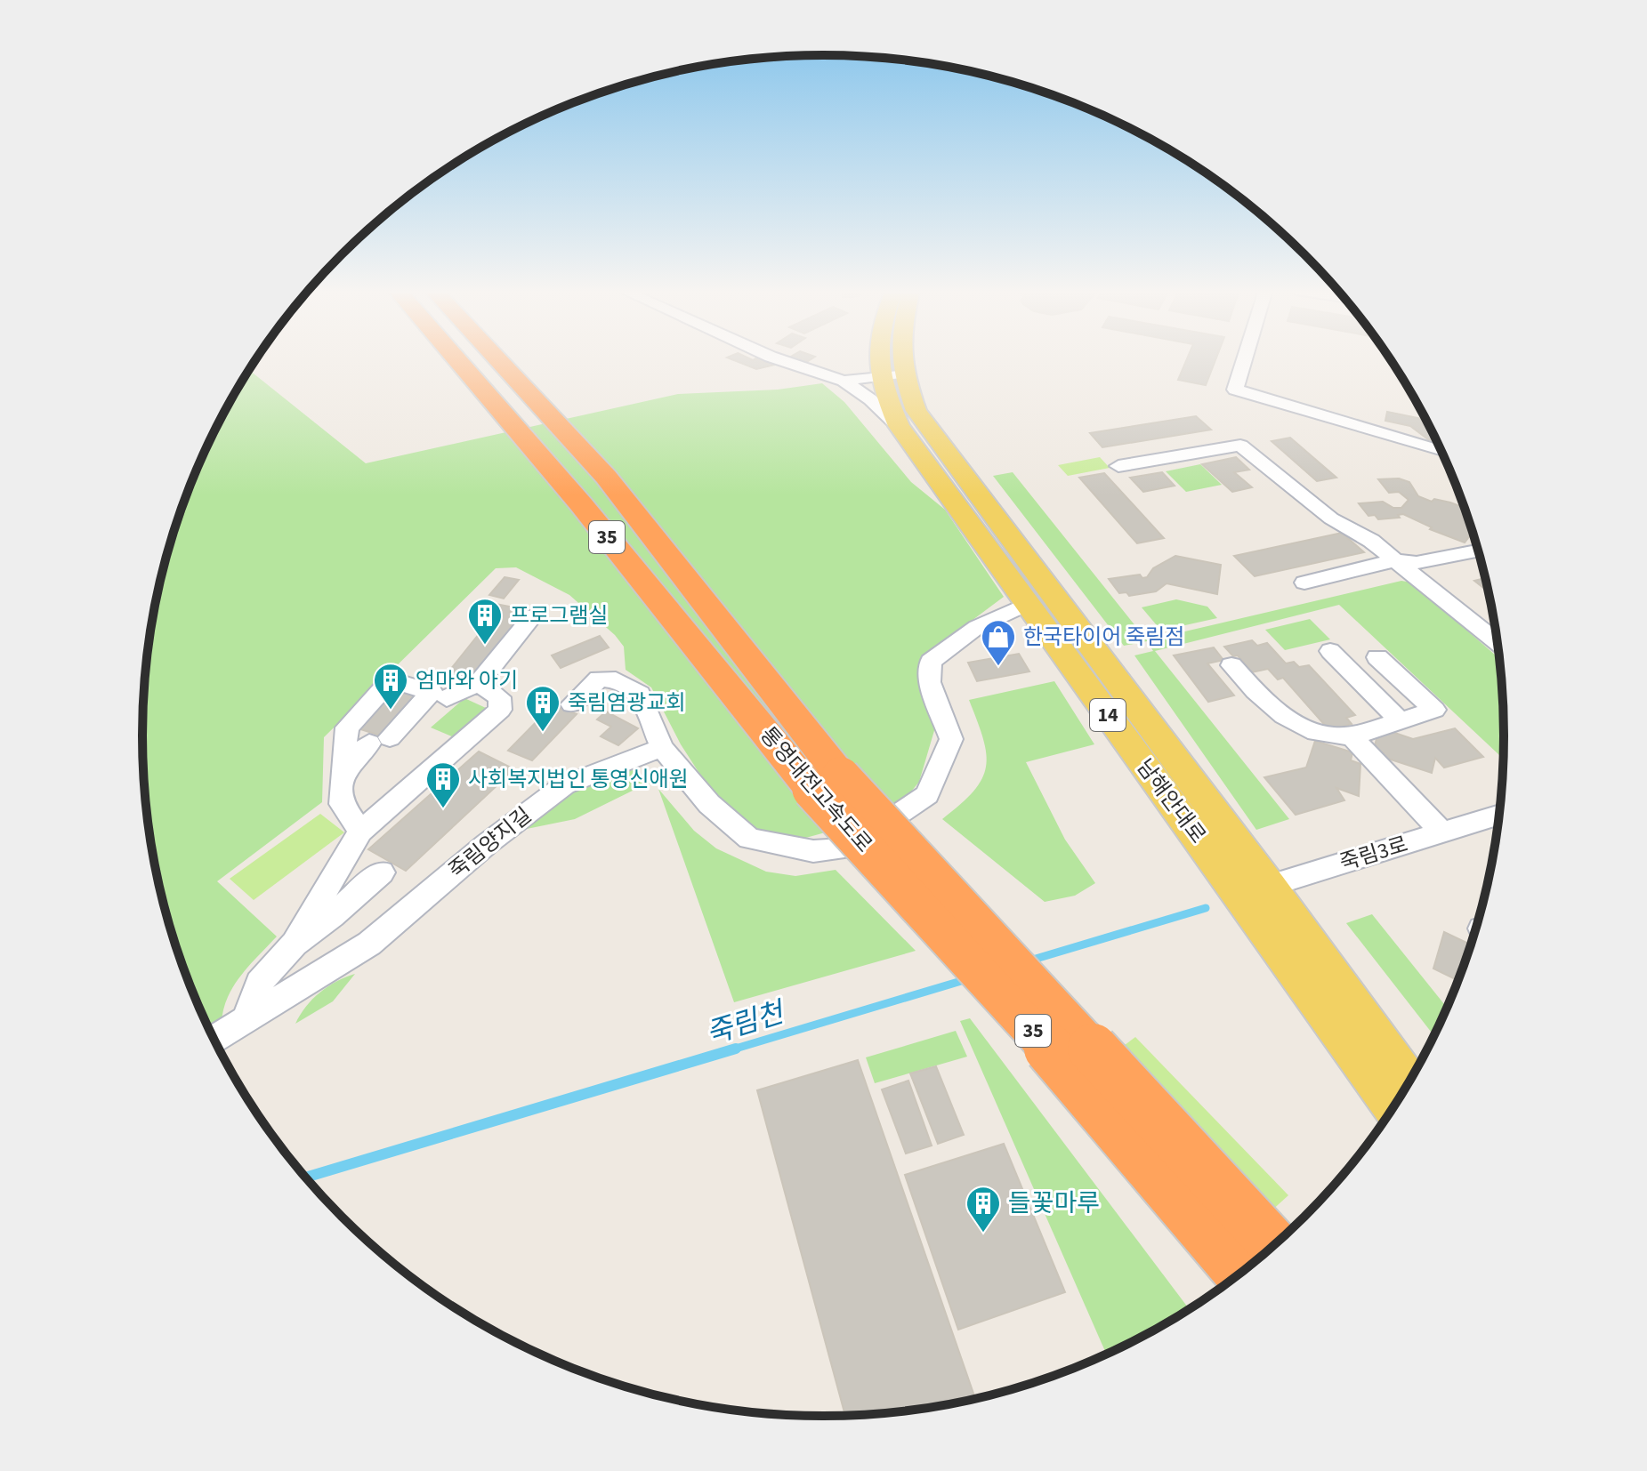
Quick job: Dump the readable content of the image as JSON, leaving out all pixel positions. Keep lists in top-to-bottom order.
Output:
{
  "streets": {
    "highway": ["35", "통영대전고속도로"],
    "main road": ["14", "남해안대로"],
    "street": ["죽림양지길", "죽림3로"]
  },
  "crossings": [
    ["남해안대로", "죽림3로"]
  ],
  "water": ["죽림천"],
  "places": {
    "building": [
      "프로그램실",
      "엄마와 아기",
      "죽림염광교회",
      "사회복지법인 통영신애원",
      "들꽃마루"
    ],
    "shop": ["한국타이어 죽림점"]
  }
}
